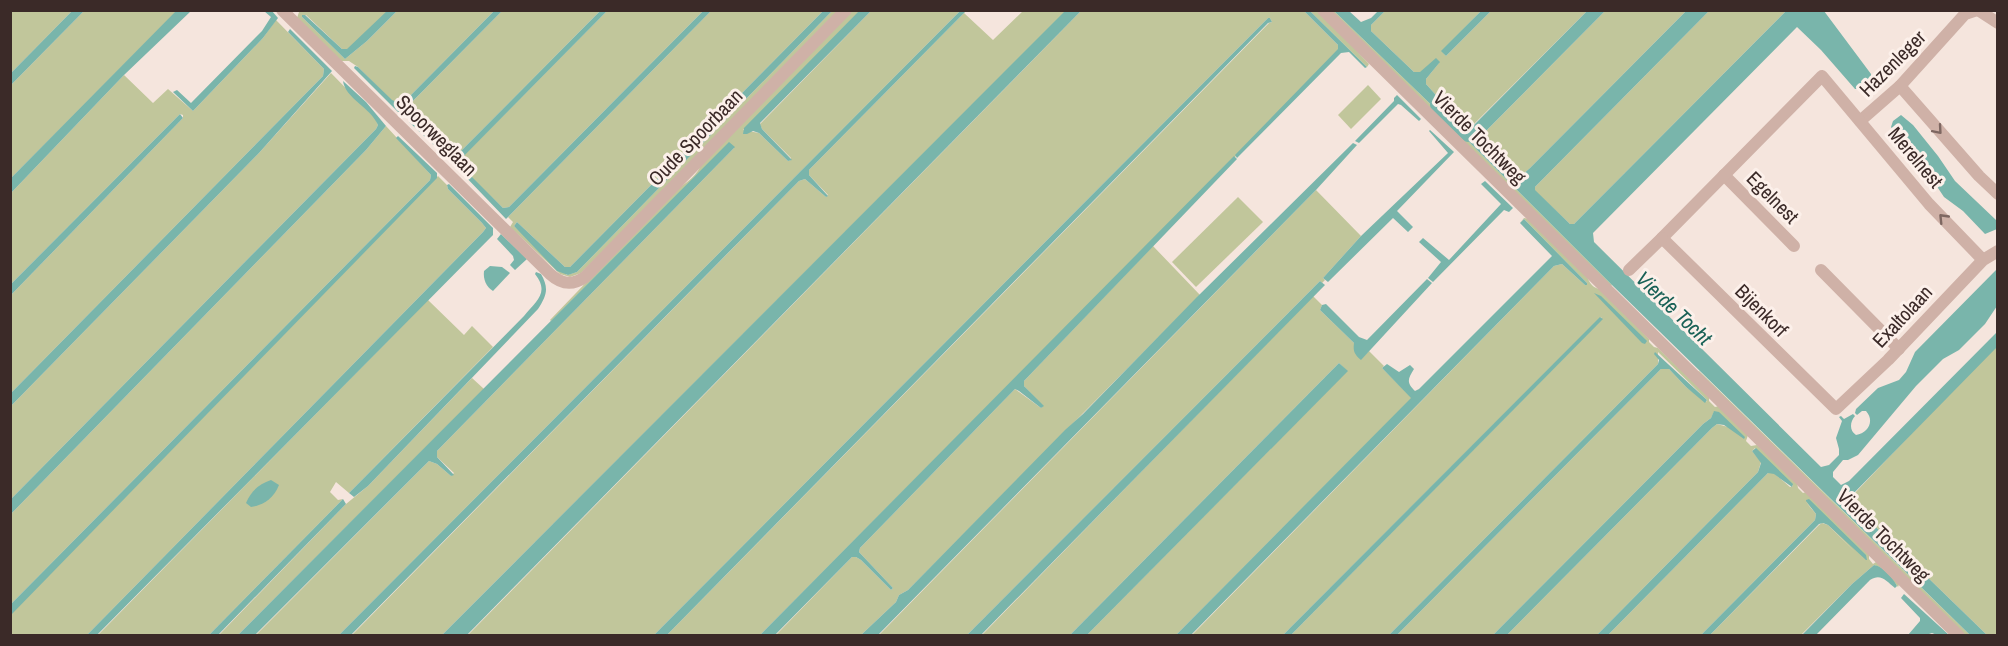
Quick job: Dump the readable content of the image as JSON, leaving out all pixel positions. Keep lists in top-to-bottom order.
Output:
{
  "streets": {
    "street": [
      "Hazenleger",
      "Spoorweglaan",
      "Oude Spoorbaan",
      "Vierde Tochtweg",
      "Merelnest",
      "Egelnest",
      "Bijenkorf",
      "Exaltolaan"
    ]
  },
  "crossings": [
    ["Hazenleger", "Merelnest"],
    ["Spoorweglaan", "Oude Spoorbaan"],
    ["Merelnest", "Egelnest"],
    ["Merelnest", "Exaltolaan"],
    ["Bijenkorf", "Exaltolaan"]
  ],
  "water": ["Vierde Tocht"]
}
